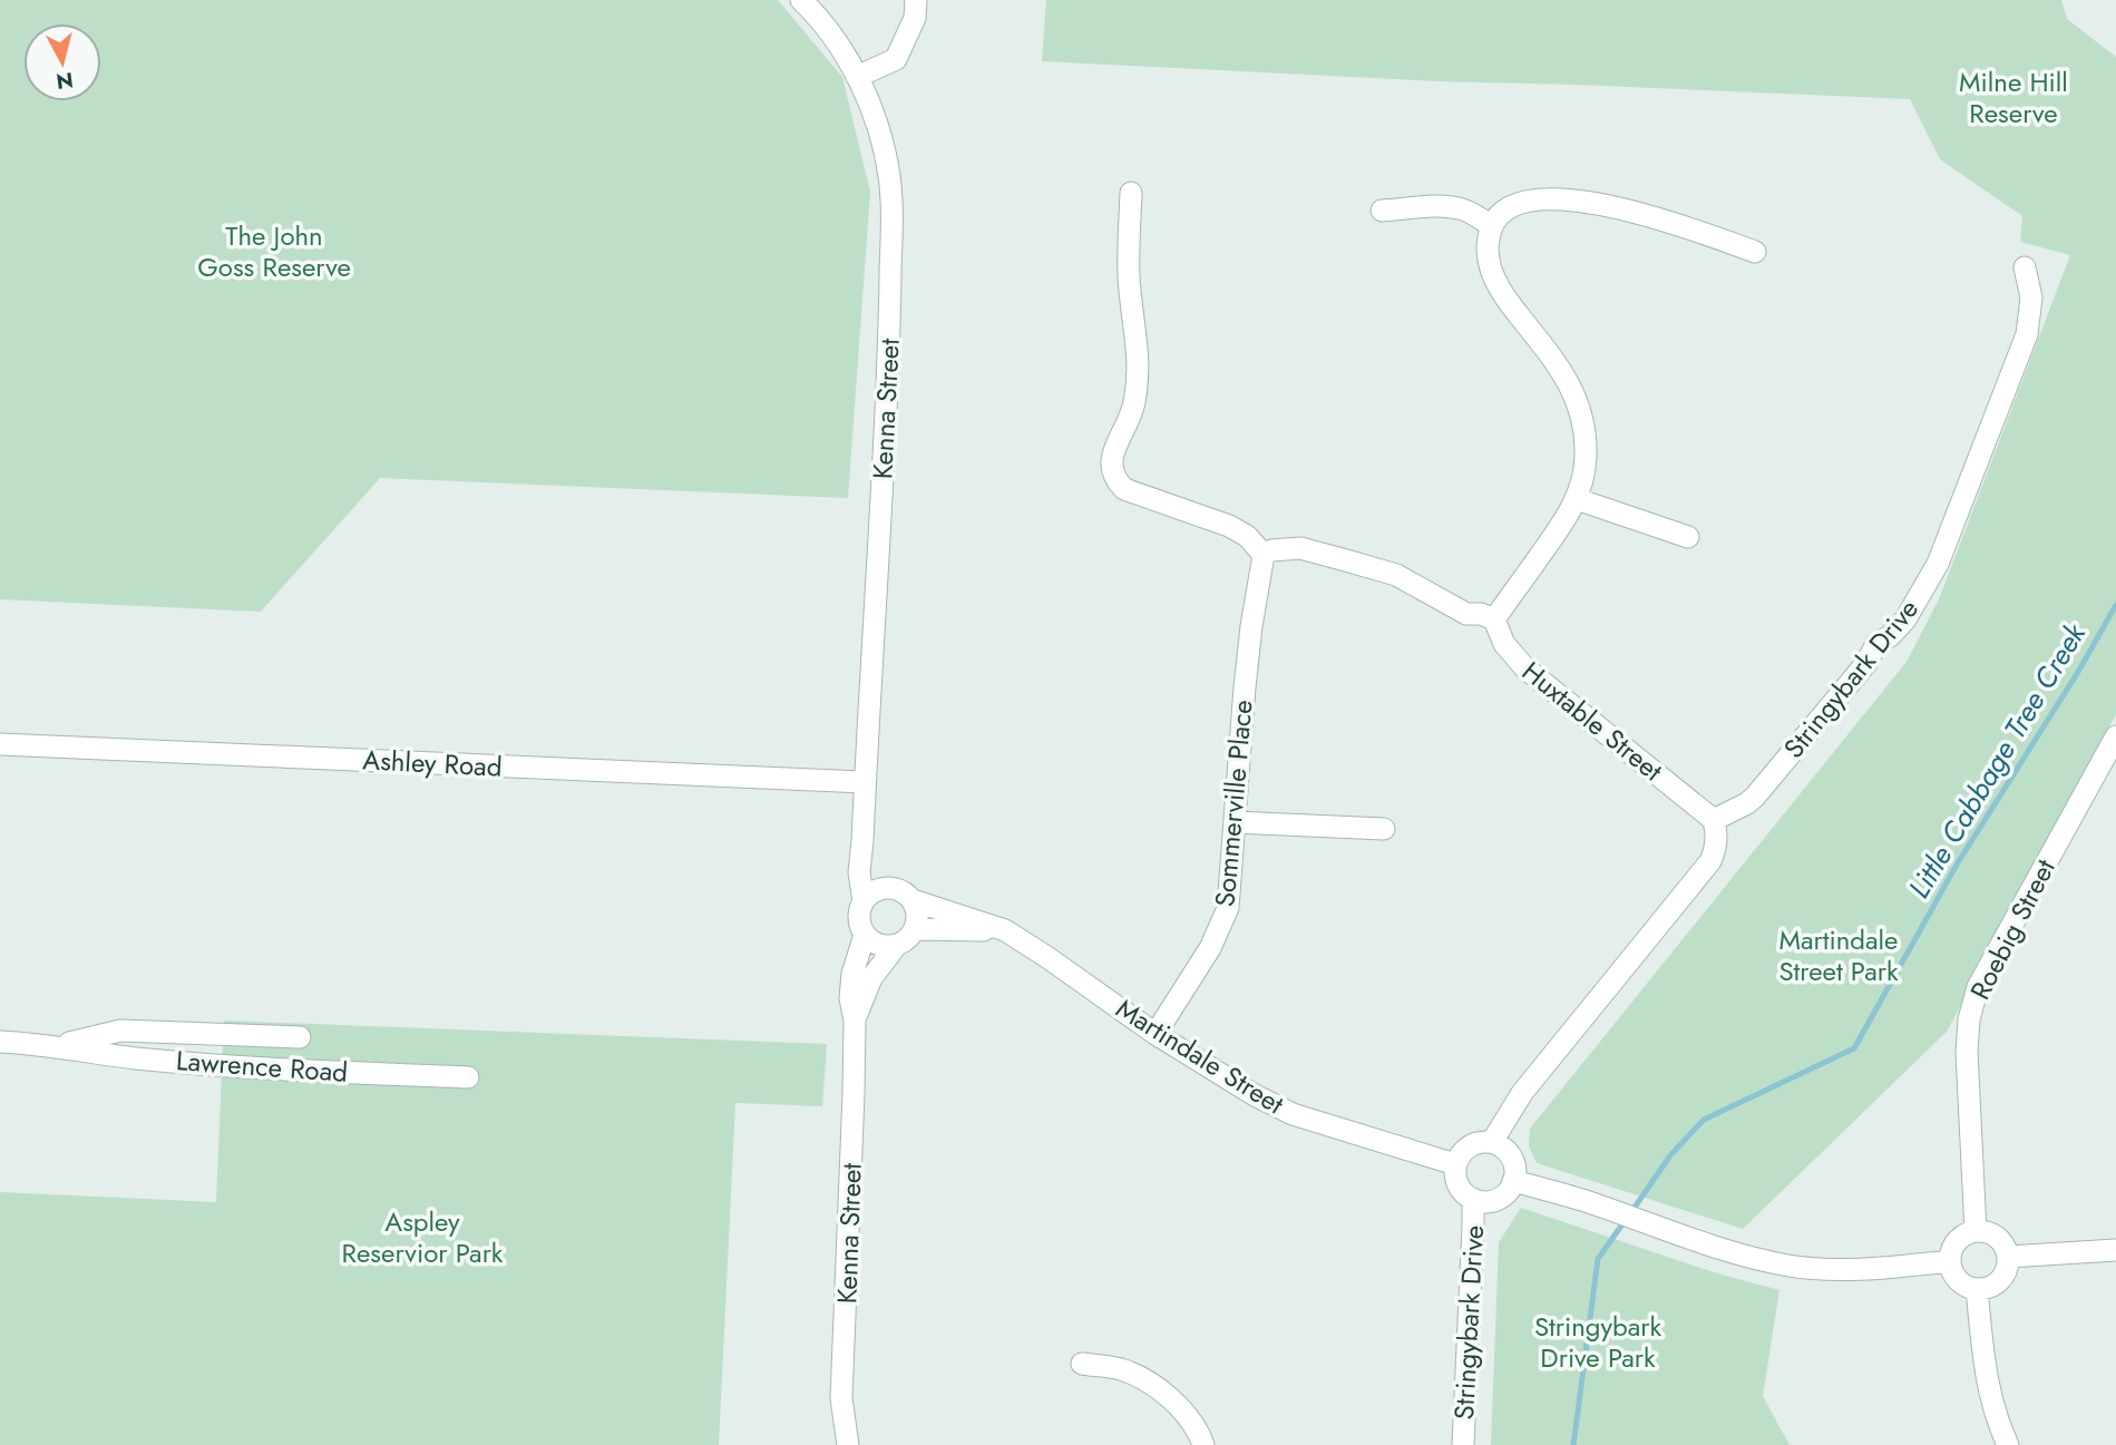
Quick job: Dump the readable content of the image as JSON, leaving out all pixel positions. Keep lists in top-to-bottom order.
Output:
{
  "streets": {
    "street": [
      "Kenna Street",
      "Stringybark Drive",
      "Huxtable Street",
      "Ashley Road",
      "Sommerville Place",
      "Roebig Street",
      "Martindale Street",
      "Lawrence Road"
    ]
  },
  "crossings": [
    ["Kenna Street", "Ashley Road"],
    ["Kenna Street", "Martindale Street"],
    ["Stringybark Drive", "Huxtable Street"],
    ["Stringybark Drive", "Martindale Street"],
    ["Sommerville Place", "Martindale Street"]
  ],
  "water": ["Little Cabbage Tree Creek"],
  "parks": [
    "Milne Hill Reserve",
    "The John Goss Reserve",
    "Martindale Street Park",
    "Aspley Reservior Park",
    "Stringybark Drive Park"
  ],
  "north": "bottom"
}
